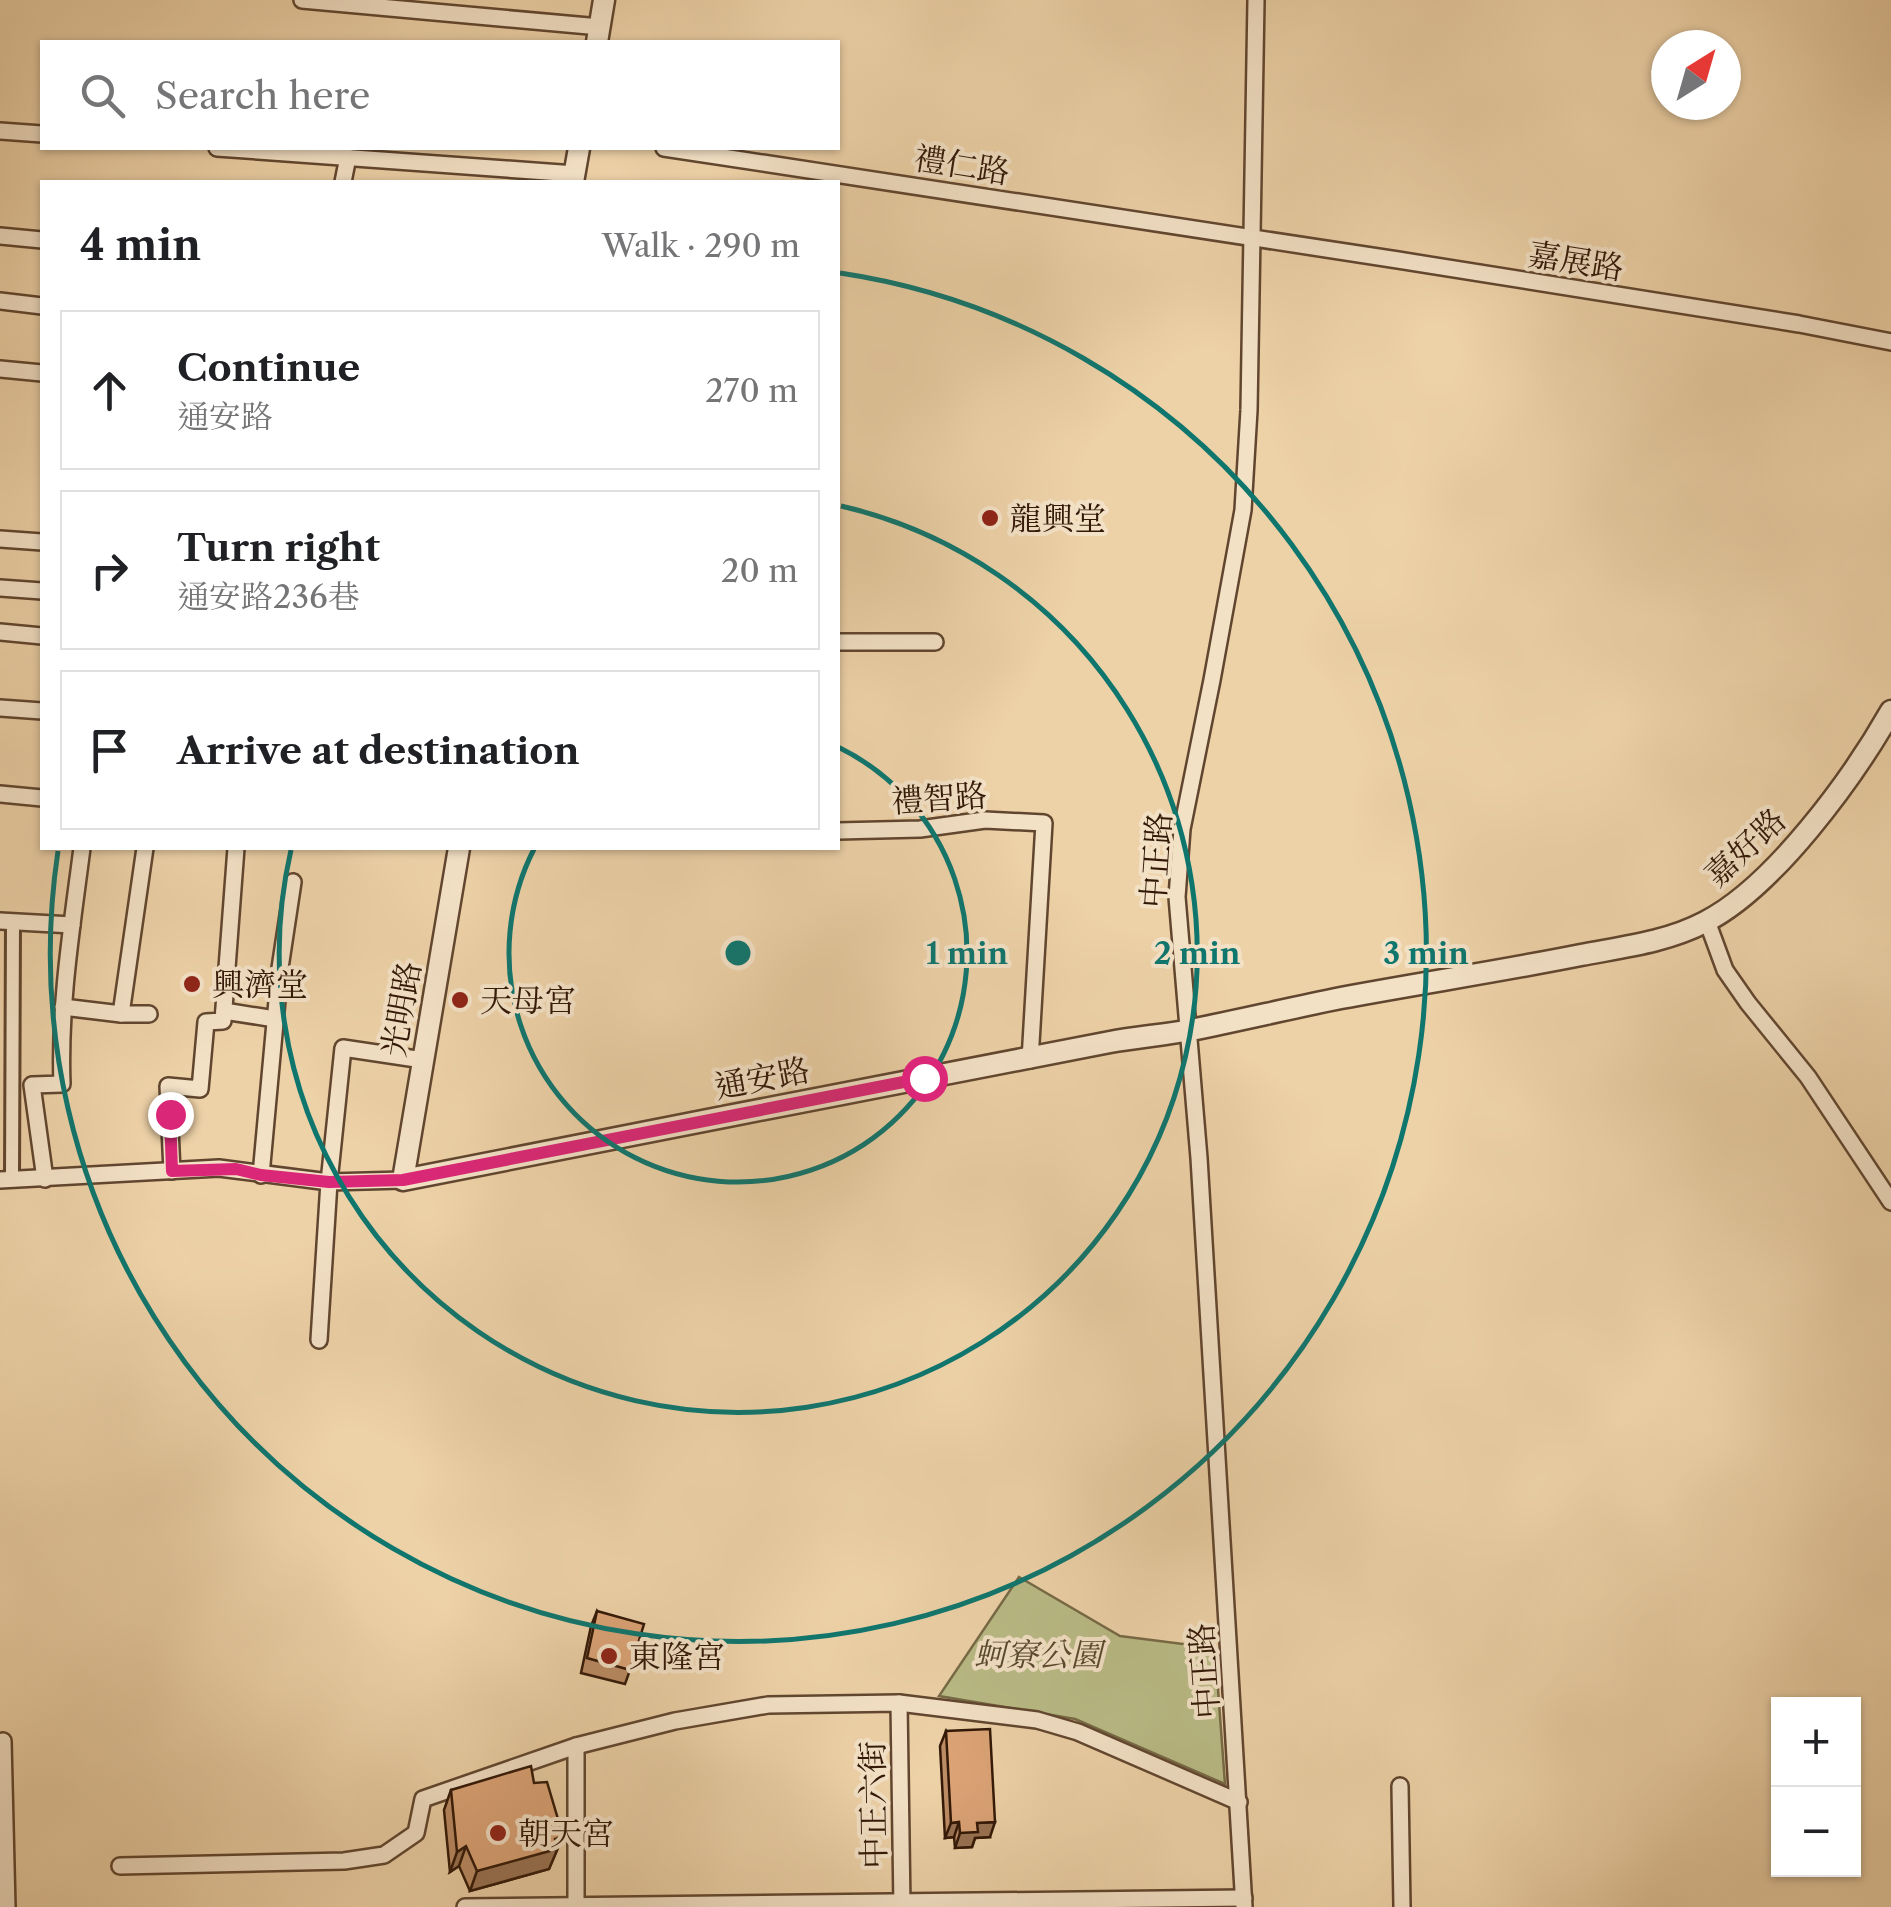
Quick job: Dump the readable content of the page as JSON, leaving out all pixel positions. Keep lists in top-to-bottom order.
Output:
{
  "streets": {
    "street": [
      "禮仁路",
      "嘉展路",
      "禮智路",
      "嘉好路",
      "中正路",
      "光明路",
      "通安路",
      "中正六街"
    ]
  },
  "crossings": [
    ["禮仁路", "嘉展路"],
    ["禮仁路", "中正路"],
    ["嘉展路", "中正路"],
    ["禮智路", "通安路"],
    ["嘉好路", "通安路"],
    ["中正路", "通安路"],
    ["光明路", "通安路"]
  ],
  "parks": ["蚵寮公園"],
  "places": [
    "龍興堂",
    "興濟堂",
    "天母宮",
    "東隆宮",
    "朝天宮"
  ],
  "north": "top right",
  "page": {
    "search": "Search here",
    "heading": ["4 min", "Walk · 290 m"],
    "list": [
      ["Continue", "通安路", "270 m"],
      ["Turn right", "通安路236巷", "20 m"],
      "Arrive at destination"
    ],
    "map_buttons": ["+", "−"]
  },
  "rings": ["1 min", "2 min", "3 min"]
}
